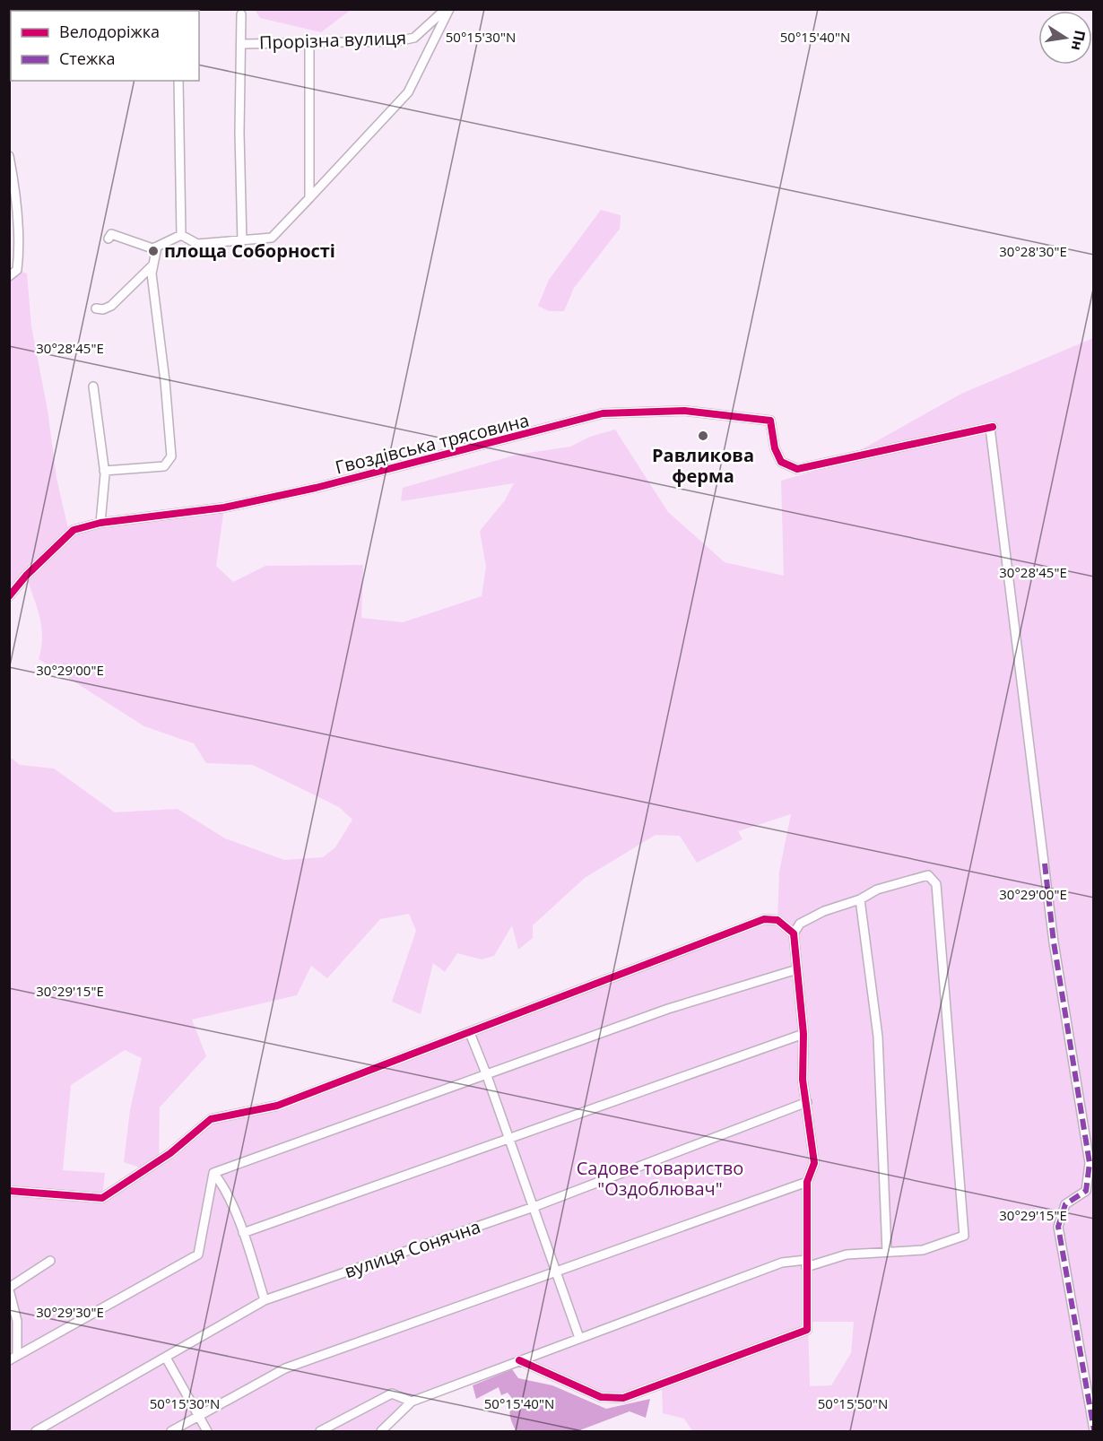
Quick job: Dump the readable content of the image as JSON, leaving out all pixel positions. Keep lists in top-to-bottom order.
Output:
{
  "streets": {
    "street": ["Прорізна вулиця", "Гвоздівська трясовина", "вулиця Сонячна"]
  },
  "parks": ["Садове товариство \"Оздоблювач\""],
  "places": ["площа Соборності", "Равликова ферма"],
  "legend": ["Велодоріжка", "Стежка"],
  "north": "right",
  "coordinates": [
    "50°15'30\"N",
    "50°15'40\"N",
    "30°28'30\"E",
    "30°28'45\"E",
    "30°29'00\"E",
    "30°29'15\"E",
    "30°29'30\"E",
    "50°15'50\"N"
  ]
}
